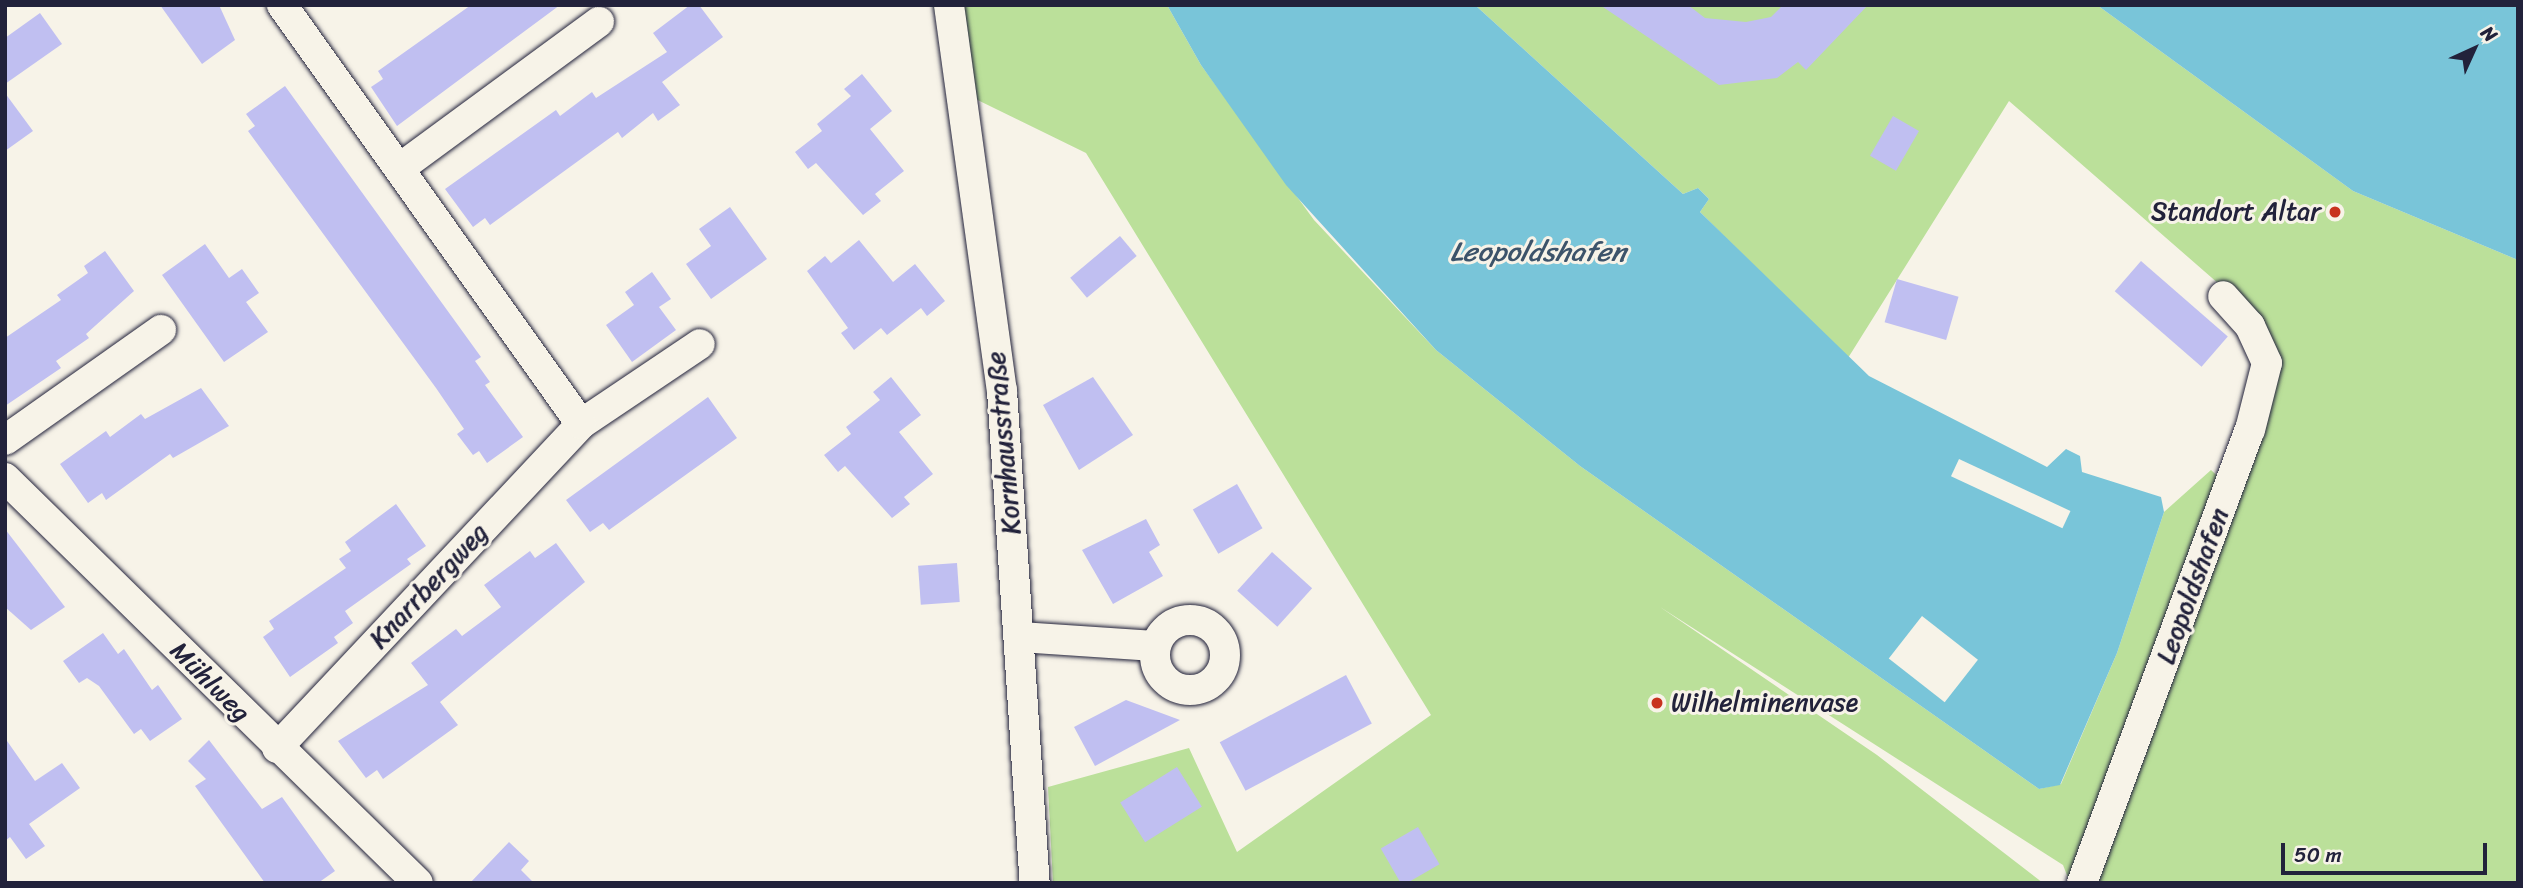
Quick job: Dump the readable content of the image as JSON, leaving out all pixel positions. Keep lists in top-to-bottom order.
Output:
{
  "streets": {
    "street": [
      "Kornhausstraße",
      "Knarrbergweg",
      "Leopoldshafen",
      "Mühlweg"
    ]
  },
  "crossings": [
    ["Knarrbergweg", "Mühlweg"]
  ],
  "water": ["Leopoldshafen"],
  "places": ["Standort Altar", "Wilhelminenvase"],
  "scale_bar": "50 m",
  "north": "top right"
}
